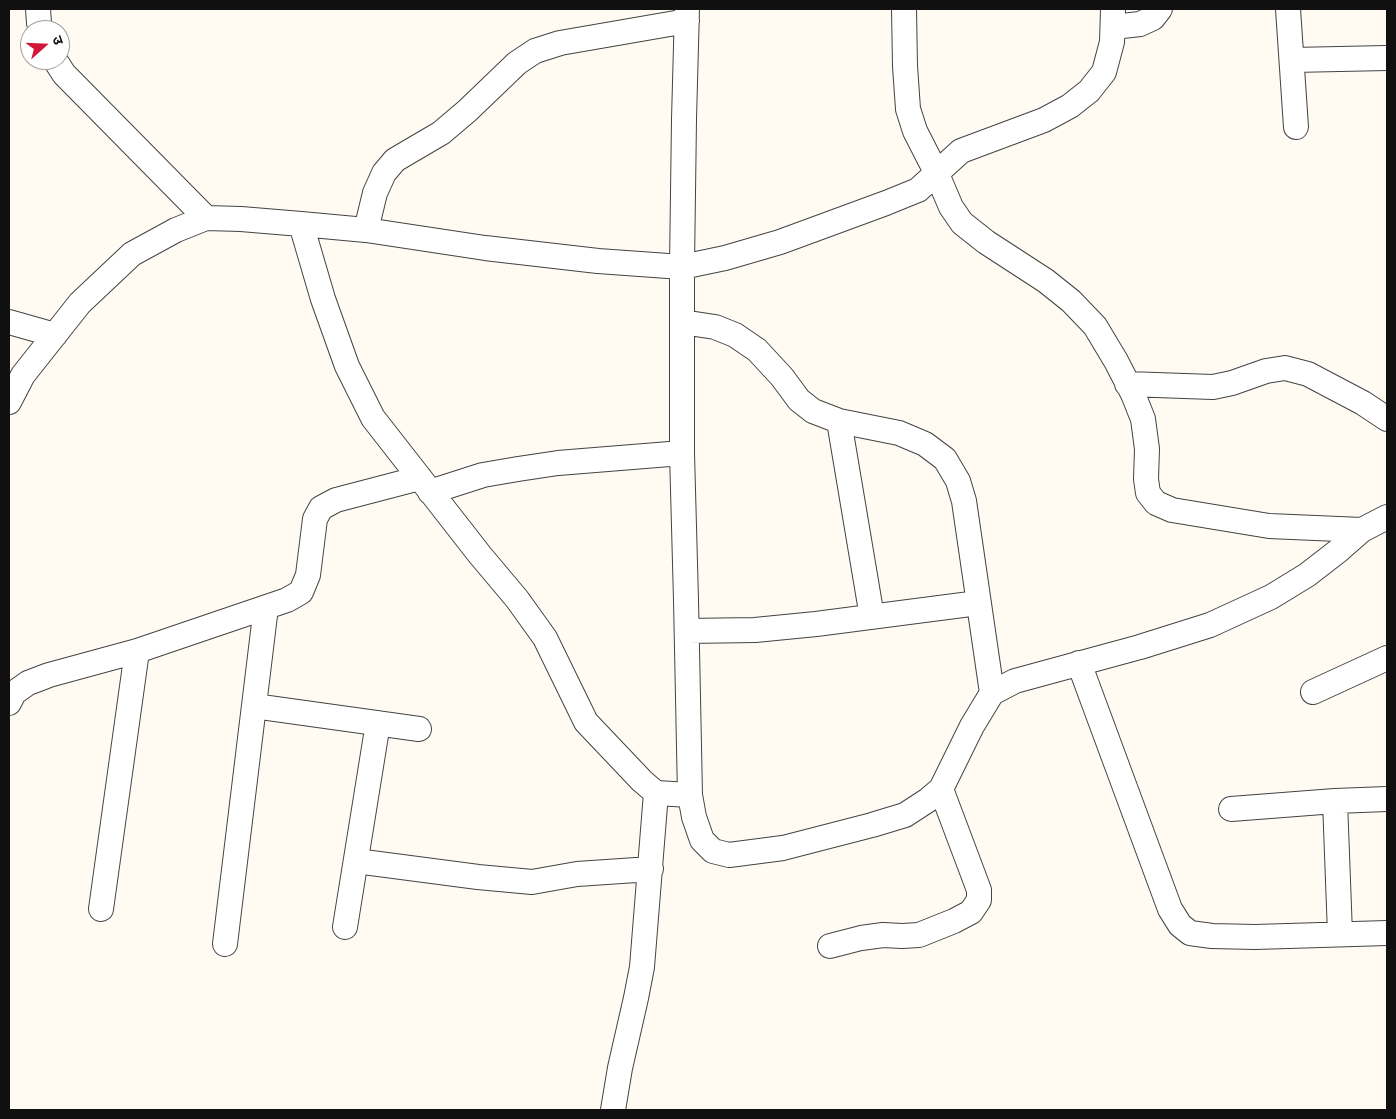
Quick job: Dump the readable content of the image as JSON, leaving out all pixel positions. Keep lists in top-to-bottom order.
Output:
{
  "north": "right"
}
